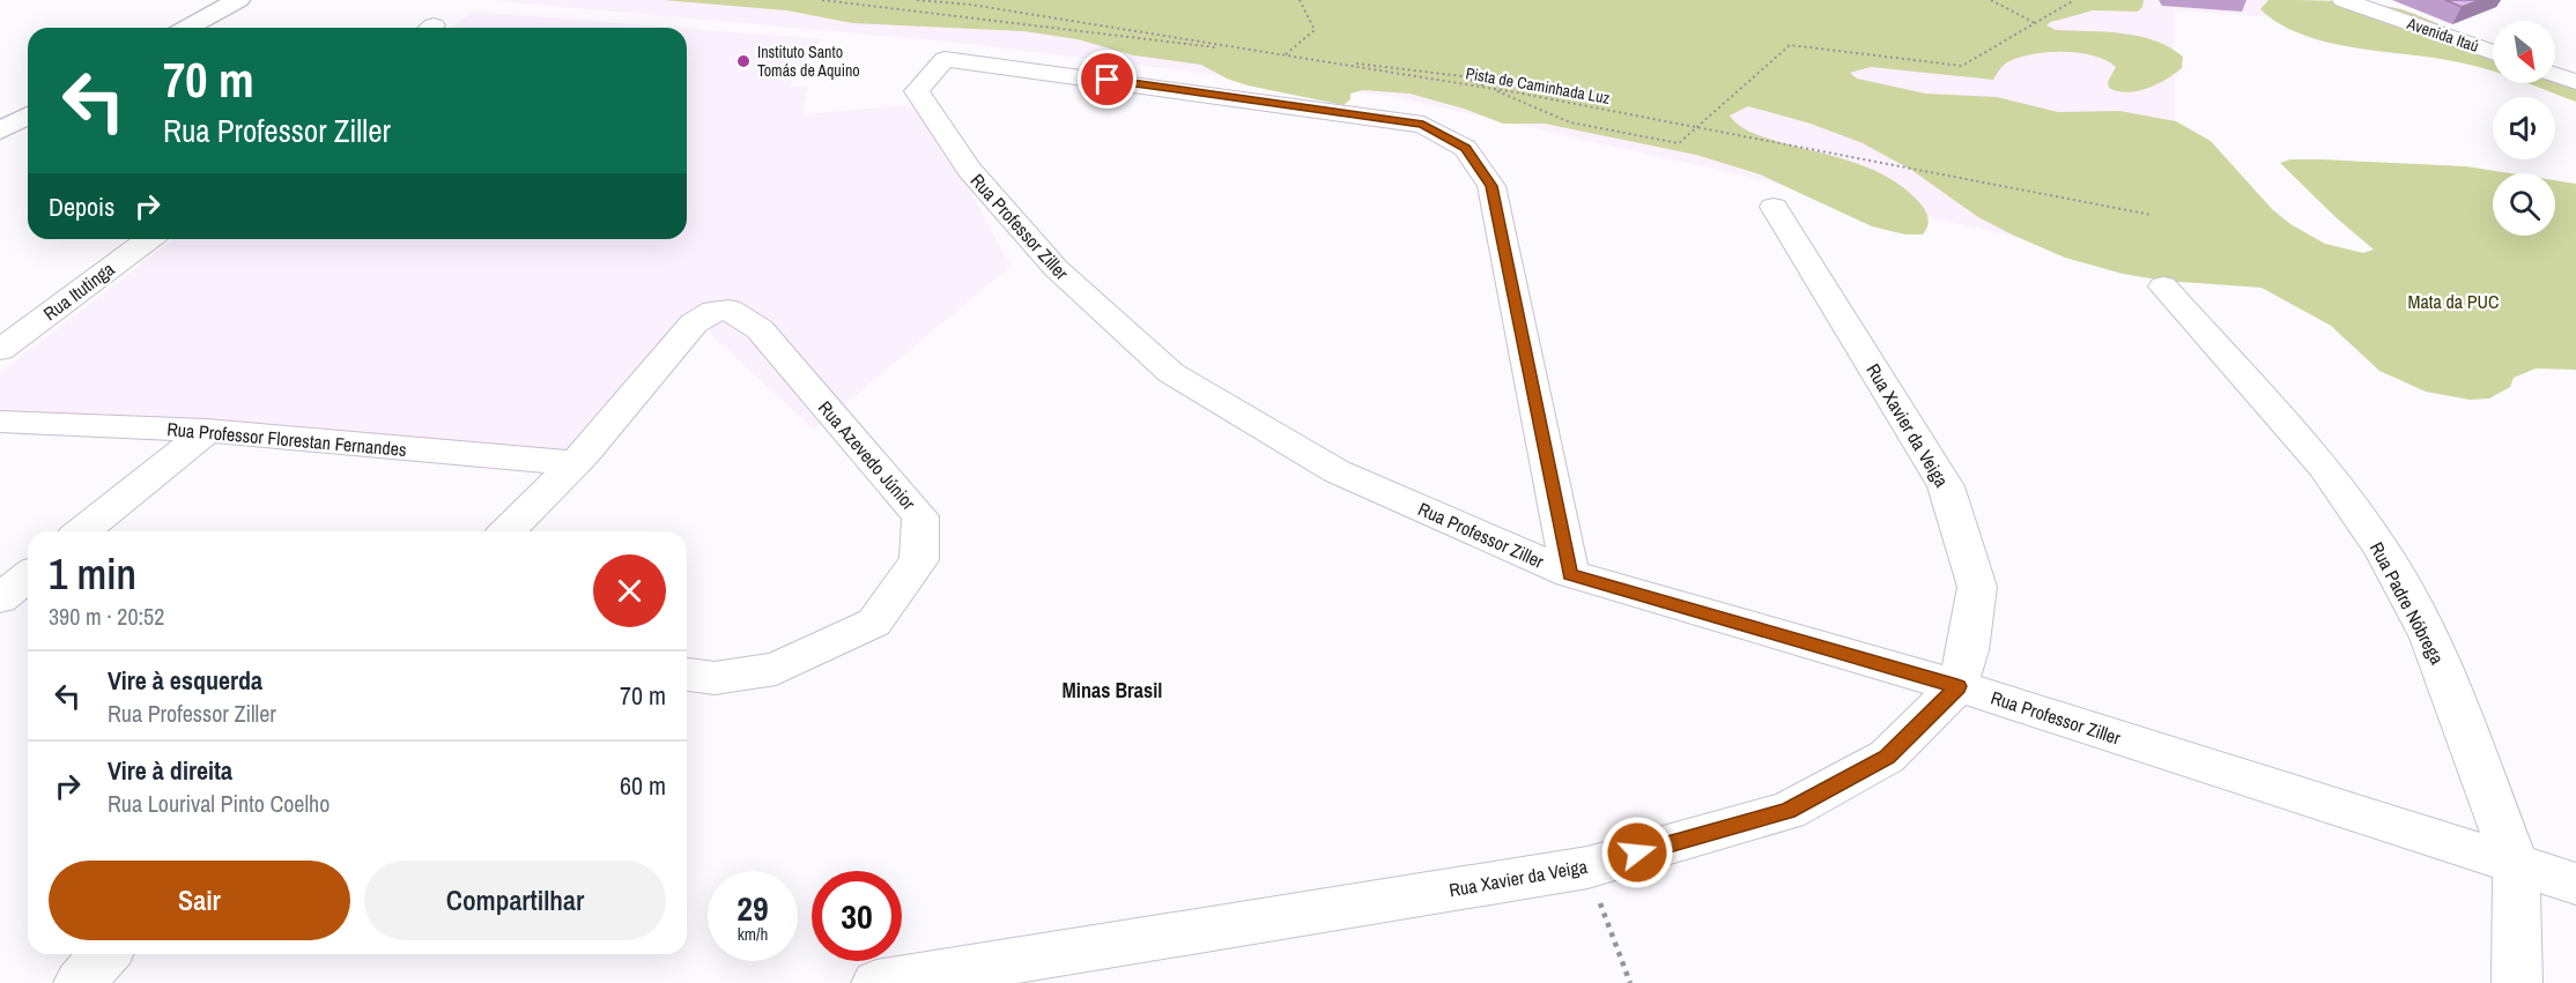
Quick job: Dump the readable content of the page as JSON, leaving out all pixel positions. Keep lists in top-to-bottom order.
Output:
{
  "streets": {
    "street": [
      "Avenida Itaú",
      "Rua Professor Ziller",
      "Rua Itutinga",
      "Rua Xavier da Veiga",
      "Rua Professor Florestan Fernandes",
      "Rua Azevedo Júnior",
      "Rua Padre Nóbrega"
    ],
    "path": ["Pista de Caminhada Luz"]
  },
  "crossings": [
    ["Rua Professor Ziller", "Rua Xavier da Veiga"],
    ["Rua Professor Ziller", "Rua Padre Nóbrega"],
    ["Rua Professor Florestan Fernandes", "Rua Azevedo Júnior"]
  ],
  "districts": ["Minas Brasil"],
  "parks": ["Mata da PUC"],
  "places": ["Instituto Santo Tomás de Aquino"],
  "north": "bottom right",
  "page": {
    "turn": ["70 m", "Rua Professor Ziller"],
    "then": "Depois",
    "heading": ["1 min", "390 m · 20:52"],
    "list": [
      {
        "name": "Vire à esquerda",
        "note": "Rua Professor Ziller",
        "value": "70 m"
      },
      {
        "name": "Vire à direita",
        "note": "Rua Lourival Pinto Coelho",
        "value": "60 m"
      }
    ],
    "buttons": ["Sair", "Compartilhar"],
    "speed": "29 km/h",
    "limit": "30"
  }
}
